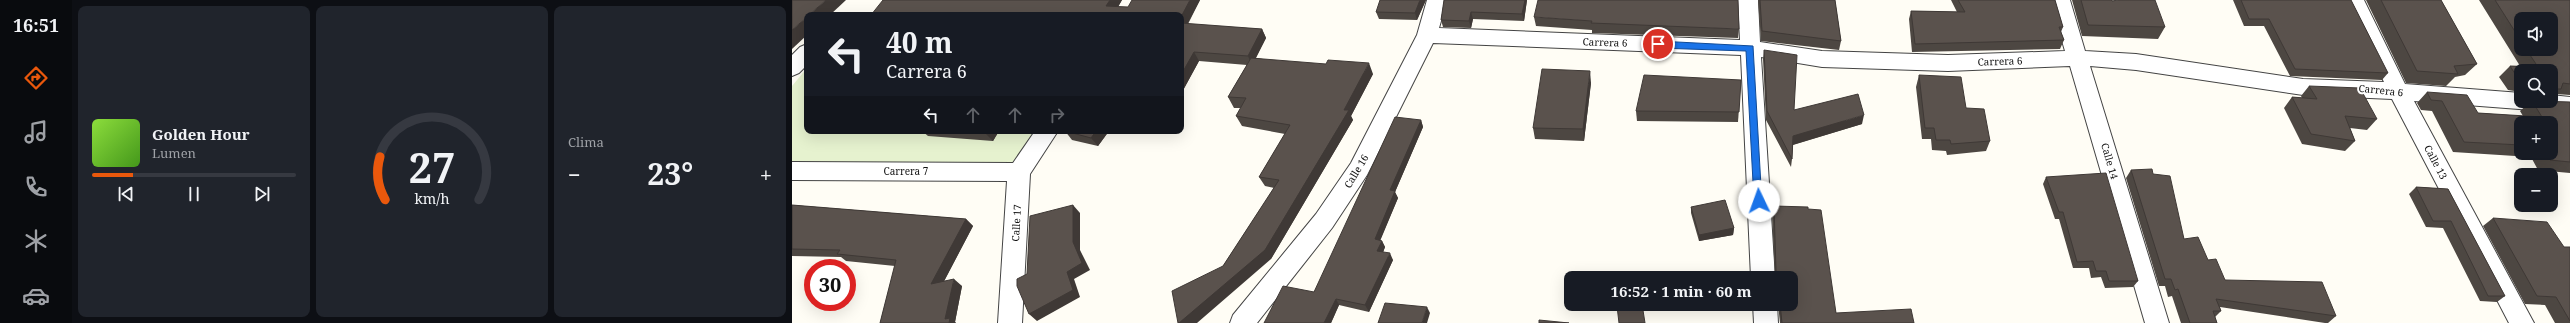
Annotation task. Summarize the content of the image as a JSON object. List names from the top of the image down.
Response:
{
  "streets": {
    "street": [
      "Carrera 6",
      "Calle 14",
      "Calle 13",
      "Carrera 7",
      "Calle 16",
      "Calle 17"
    ]
  },
  "crossings": [
    ["Carrera 6", "Calle 14"],
    ["Carrera 6", "Calle 13"],
    ["Carrera 6", "Calle 16"],
    ["Carrera 7", "Calle 17"]
  ],
  "page": {
    "tabs": "16:51",
    "tile": "Clima",
    "map_buttons": ["+", "−"],
    "turn": ["40 m", "Carrera 6"],
    "song": ["Golden Hour", "Lumen"],
    "heat": ["−", "23°", "+"],
    "limit": "30",
    "trip": "16:52 · 1 min · 60 m",
    "gauge": ["27", "km/h"]
  }
}
